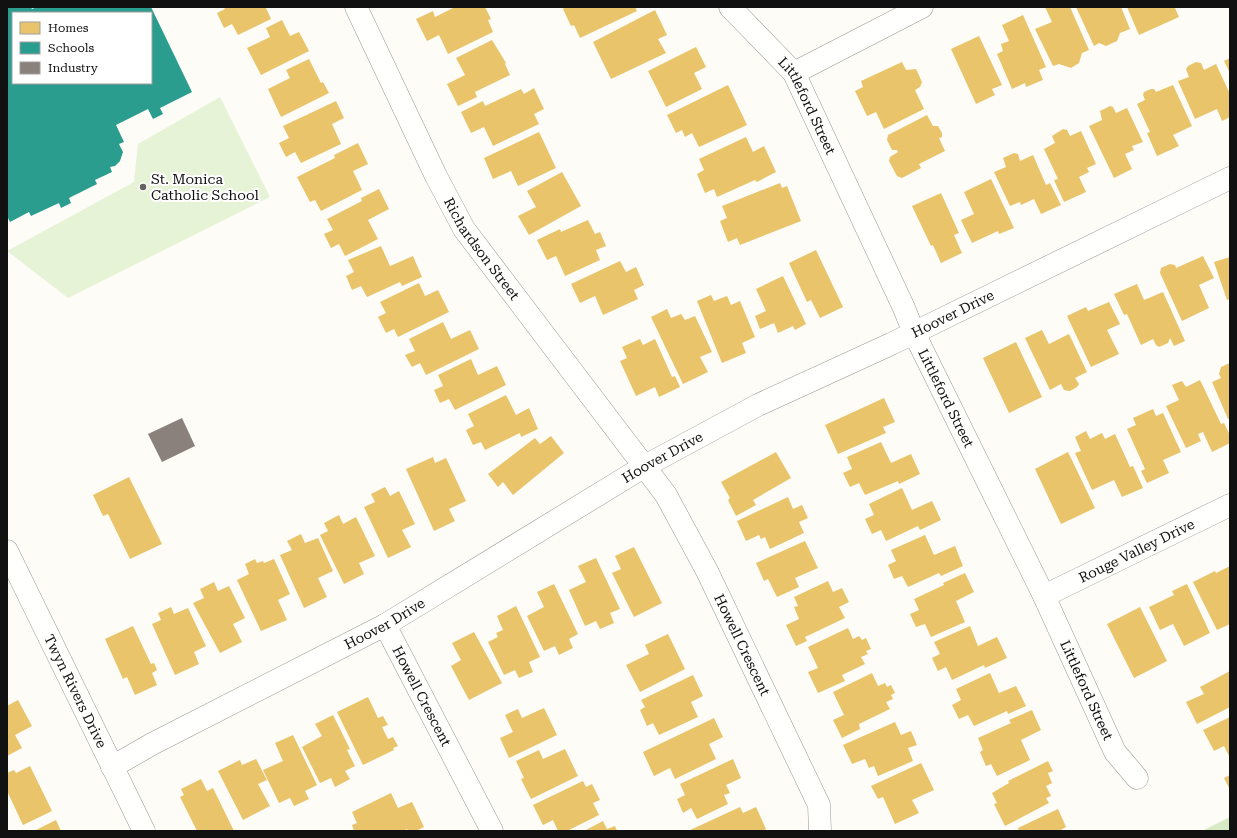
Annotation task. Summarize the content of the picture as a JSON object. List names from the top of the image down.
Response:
{
  "streets": {
    "street": [
      "Littleford Street",
      "Richardson Street",
      "Hoover Drive",
      "Rouge Valley Drive",
      "Howell Crescent",
      "Twyn Rivers Drive"
    ]
  },
  "crossings": [
    ["Littleford Street", "Hoover Drive"],
    ["Littleford Street", "Rouge Valley Drive"],
    ["Richardson Street", "Hoover Drive"],
    ["Richardson Street", "Howell Crescent"],
    ["Hoover Drive", "Howell Crescent"],
    ["Hoover Drive", "Twyn Rivers Drive"]
  ],
  "places": ["St. Monica Catholic School"],
  "legend": ["Homes", "Schools", "Industry"]
}
